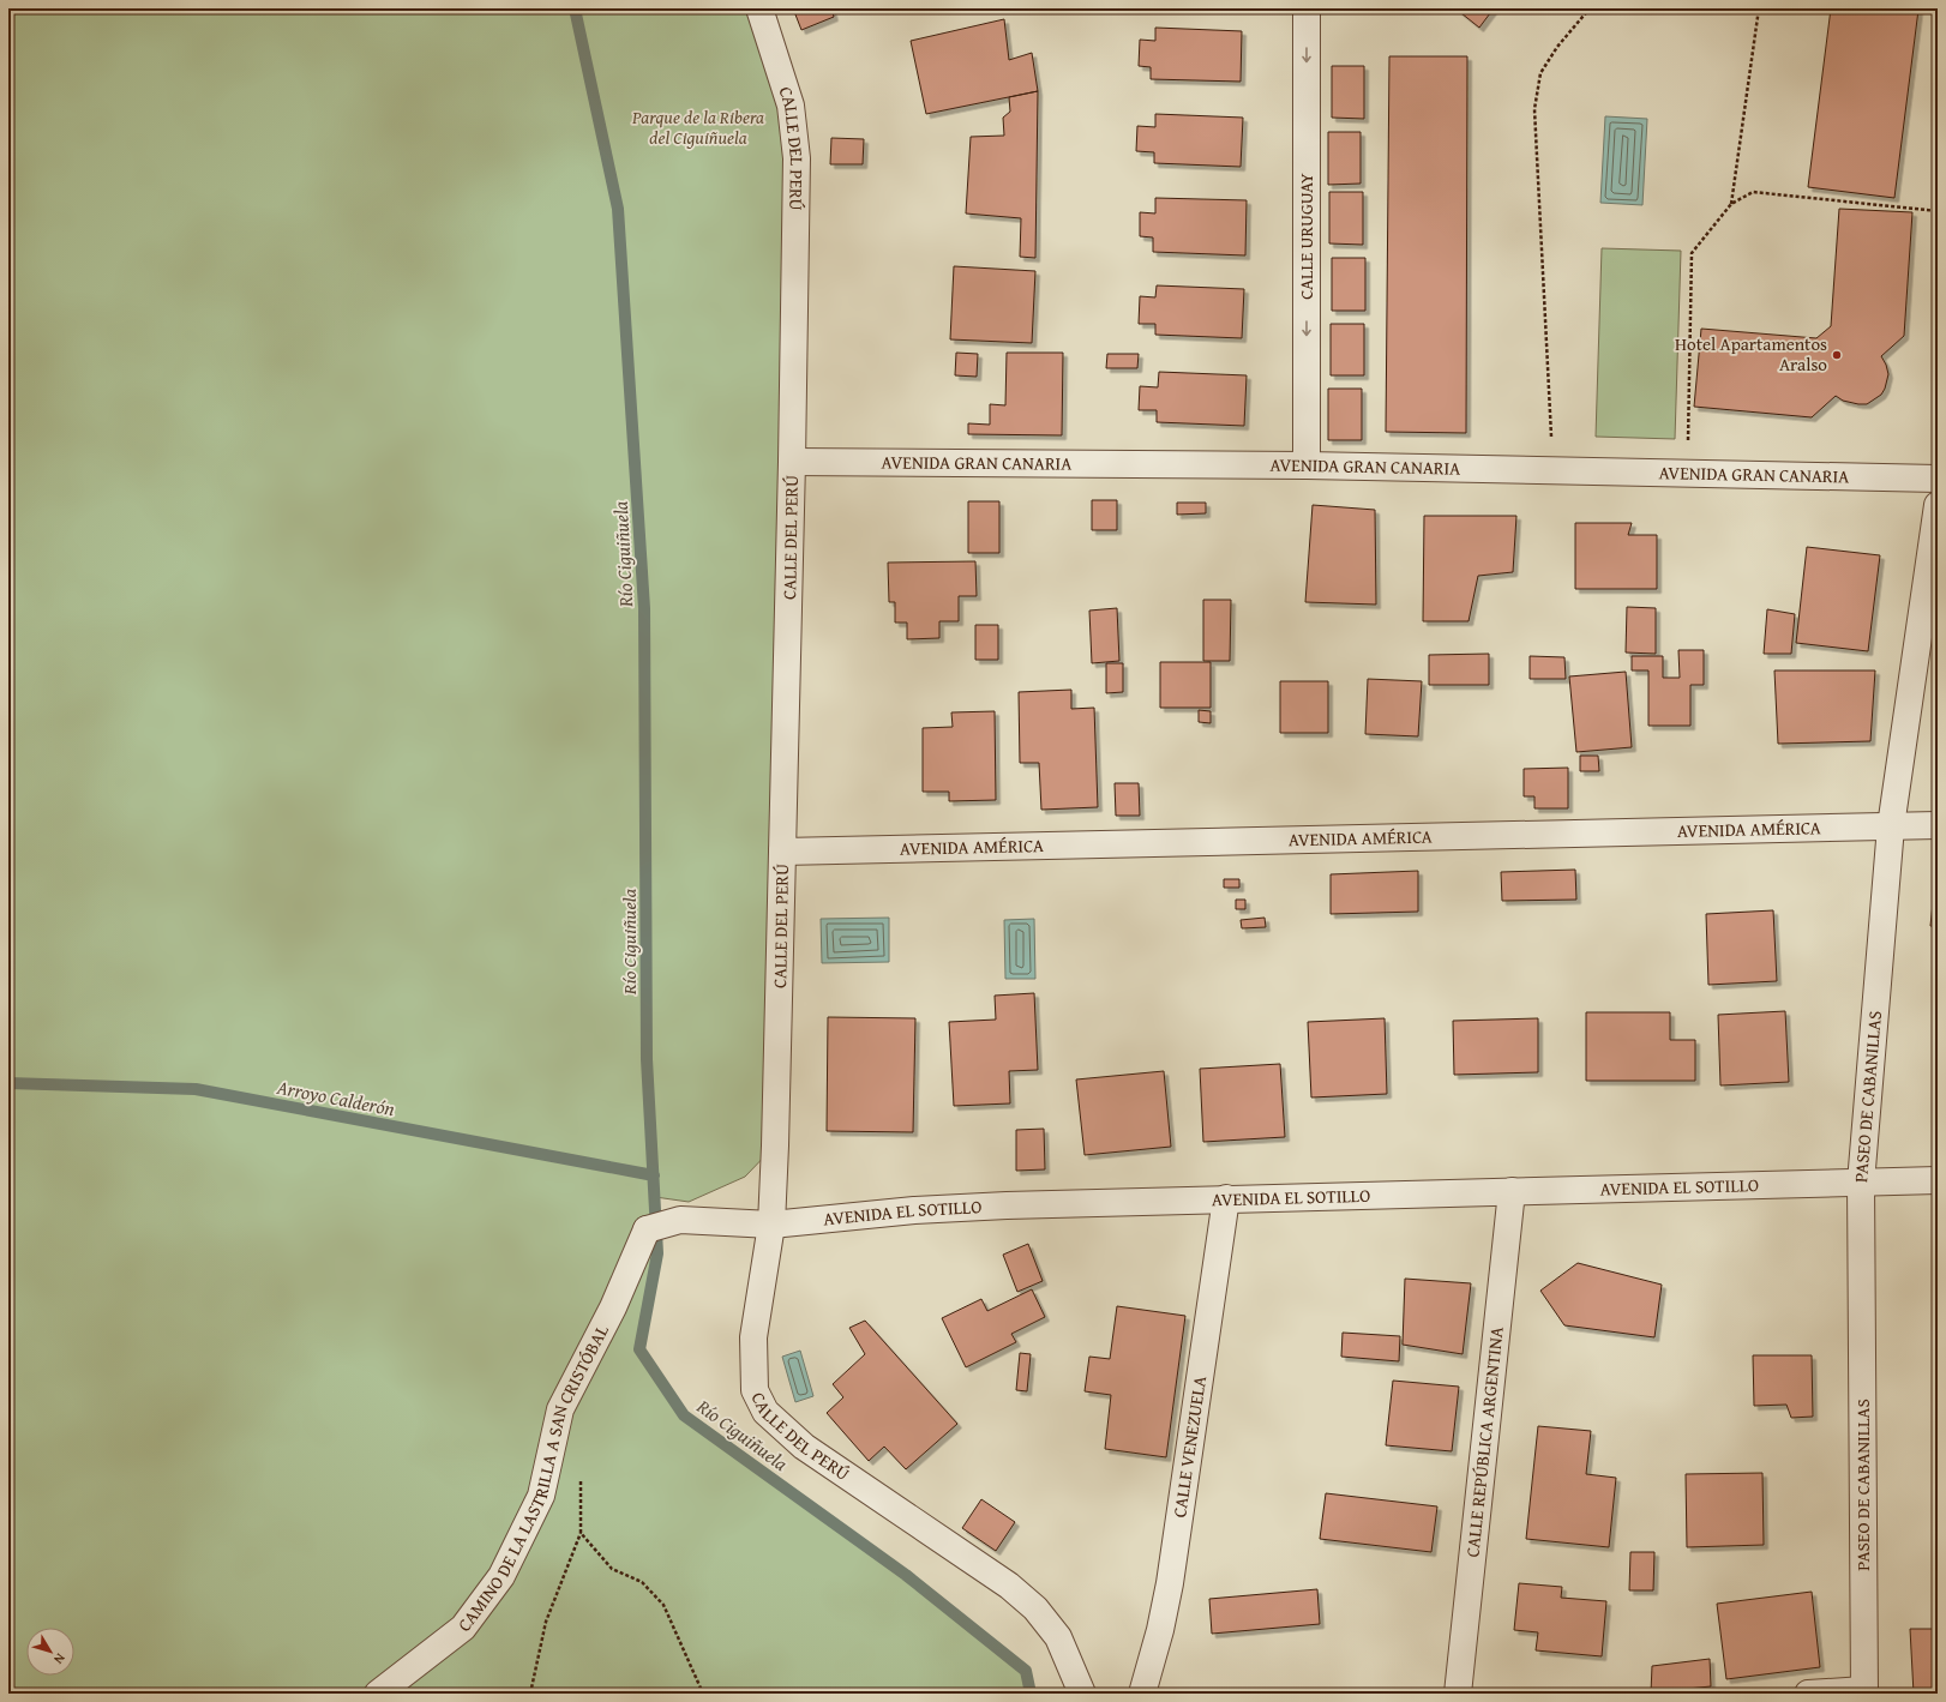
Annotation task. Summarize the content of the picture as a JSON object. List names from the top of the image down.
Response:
{
  "streets": {
    "street": [
      "CALLE DEL PERÚ",
      "CALLE URUGUAY",
      "AVENIDA GRAN CANARIA",
      "AVENIDA AMÉRICA",
      "PASEO DE CABANILLAS",
      "AVENIDA EL SOTILLO",
      "CALLE REPÚBLICA ARGENTINA",
      "CALLE VENEZUELA",
      "CAMINO DE LA LASTRILLA A SAN CRISTÓBAL"
    ]
  },
  "crossings": [
    ["CALLE DEL PERÚ", "AVENIDA GRAN CANARIA"],
    ["CALLE DEL PERÚ", "AVENIDA AMÉRICA"],
    ["CALLE DEL PERÚ", "AVENIDA EL SOTILLO"],
    ["CALLE URUGUAY", "AVENIDA GRAN CANARIA"],
    ["AVENIDA AMÉRICA", "PASEO DE CABANILLAS"],
    ["PASEO DE CABANILLAS", "AVENIDA EL SOTILLO"],
    ["AVENIDA EL SOTILLO", "CALLE REPÚBLICA ARGENTINA"],
    ["AVENIDA EL SOTILLO", "CALLE VENEZUELA"],
    ["AVENIDA EL SOTILLO", "CAMINO DE LA LASTRILLA A SAN CRISTÓBAL"]
  ],
  "one_way": ["CALLE URUGUAY"],
  "water": ["Río Ciguiñuela", "Arroyo Calderón"],
  "parks": ["Parque de la Ribera del Ciguiñuela"],
  "places": ["Hotel Apartamentos Aralso"],
  "north": "bottom right"
}
